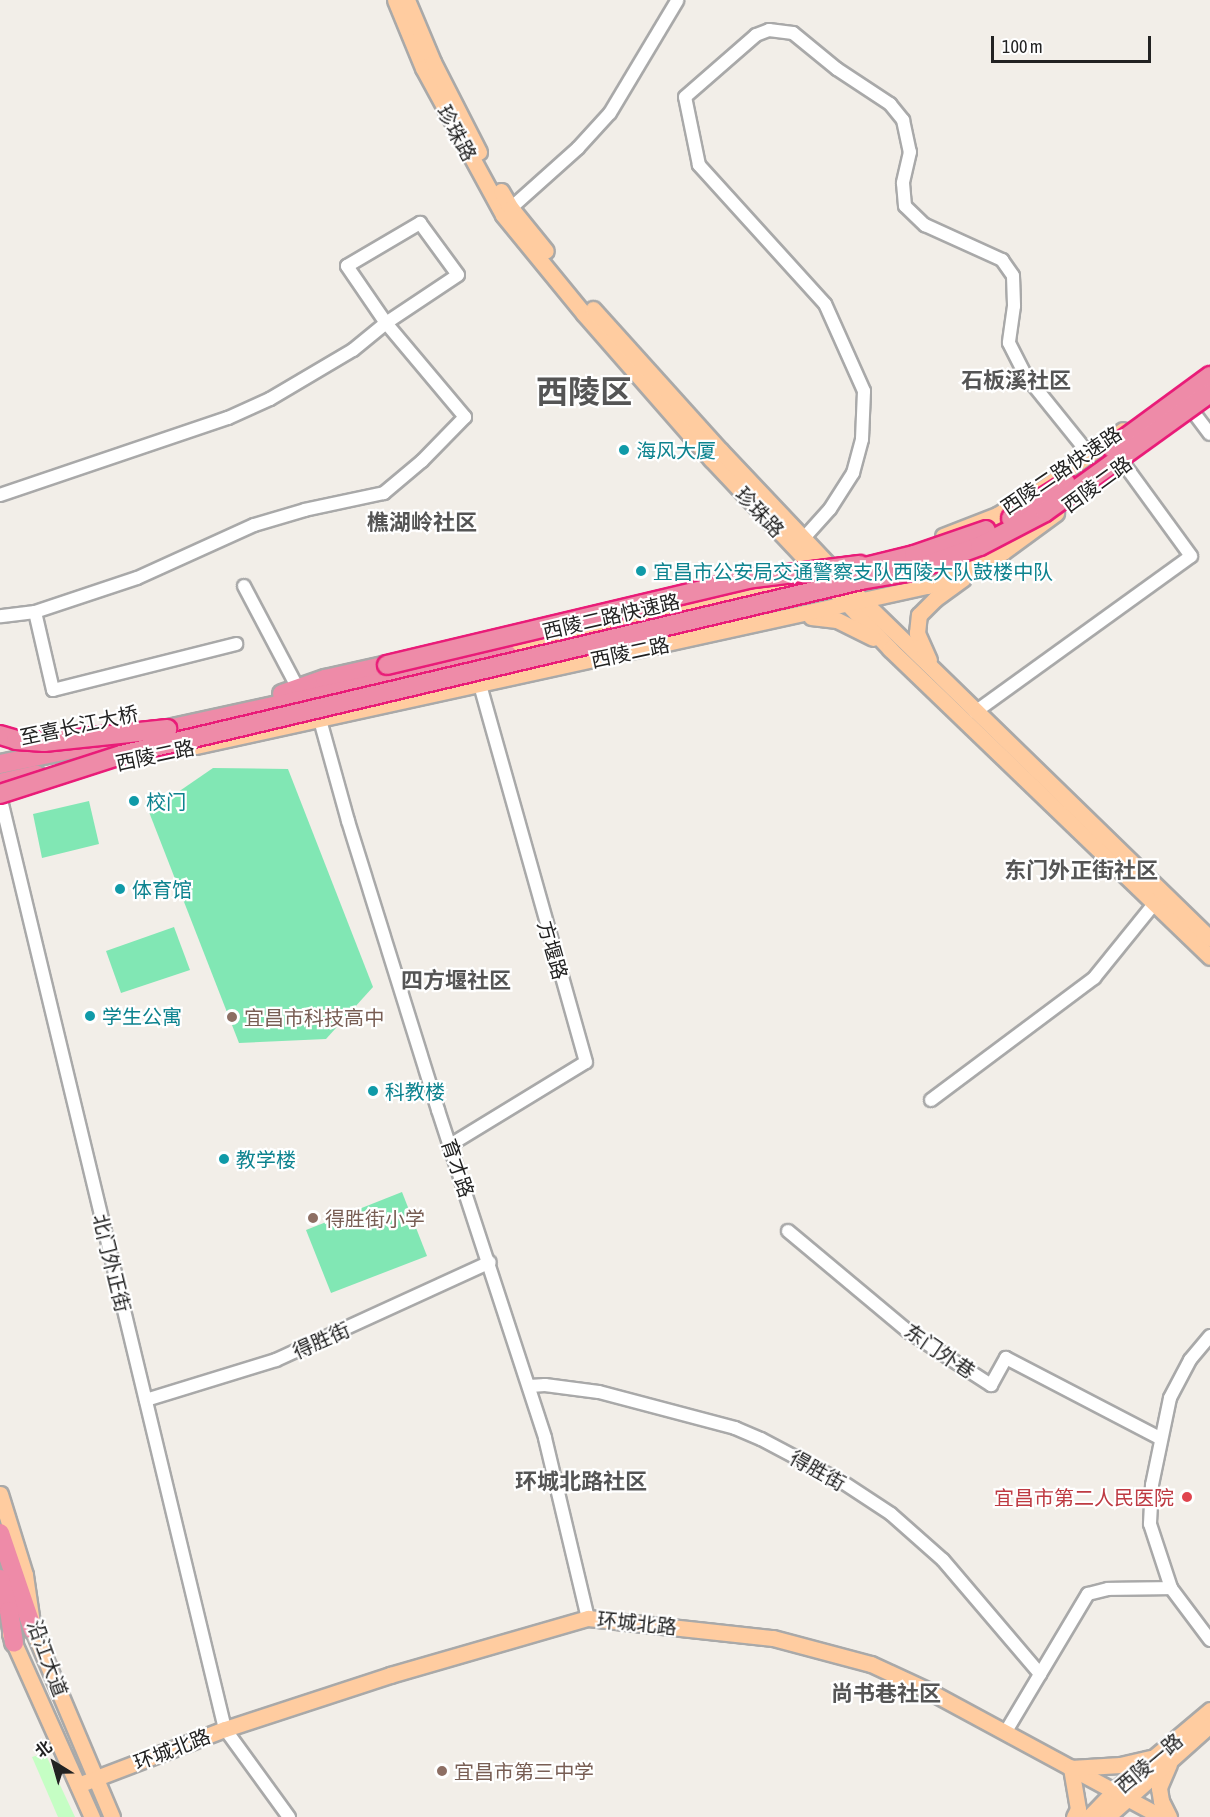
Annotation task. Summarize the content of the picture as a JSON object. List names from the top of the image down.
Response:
{
  "streets": {
    "highway": ["西陵二路快速路", "至喜长江大桥"],
    "main road": [
      "珍珠路",
      "西陵二路",
      "环城北路",
      "沿江大道",
      "西陵一路"
    ],
    "street": [
      "方堰路",
      "育才路",
      "北门外正街",
      "得胜街",
      "东门外巷"
    ]
  },
  "crossings": [
    ["珍珠路", "西陵二路"],
    ["西陵二路快速路", "至喜长江大桥"],
    ["西陵二路", "至喜长江大桥"],
    ["西陵二路", "方堰路"],
    ["西陵二路", "育才路"],
    ["方堰路", "育才路"],
    ["育才路", "得胜街"],
    ["育才路", "环城北路"],
    ["北门外正街", "得胜街"],
    ["北门外正街", "环城北路"],
    ["环城北路", "沿江大道"],
    ["环城北路", "西陵一路"]
  ],
  "districts": [
    "石板溪社区",
    "西陵区",
    "樵湖岭社区",
    "东门外正街社区",
    "四方堰社区",
    "环城北路社区",
    "尚书巷社区"
  ],
  "places": [
    "海风大厦",
    "宜昌市公安局交通警察支队西陵大队鼓楼中队",
    "校门",
    "体育馆",
    "学生公寓",
    "宜昌市科技高中",
    "科教楼",
    "教学楼",
    "得胜街小学",
    "宜昌市第二人民医院",
    "宜昌市第三中学"
  ],
  "scale_bar": "100 m",
  "north": "top left"
}
